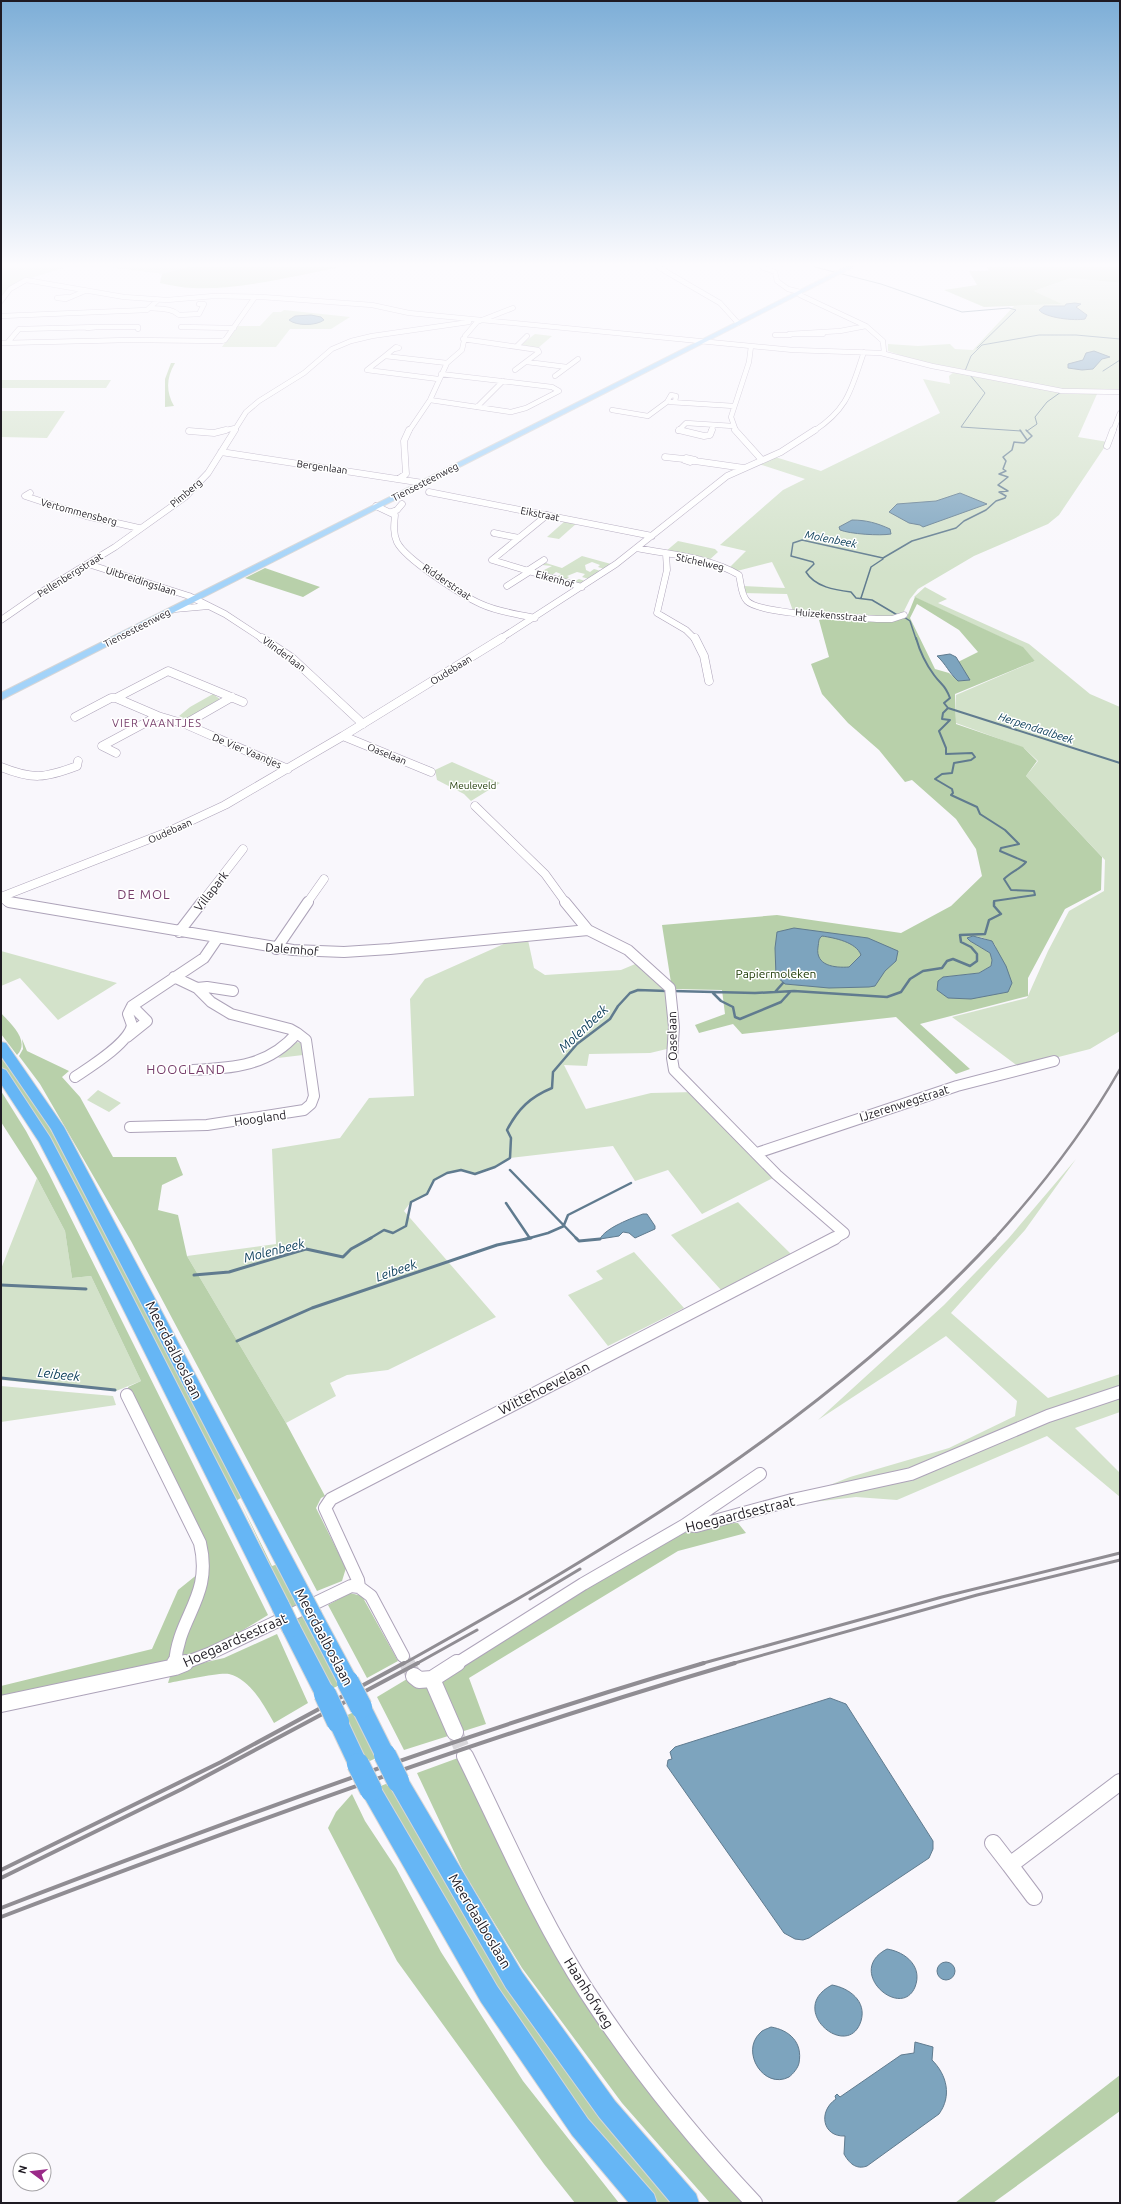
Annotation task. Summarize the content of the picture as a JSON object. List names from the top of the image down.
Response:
{
  "streets": {
    "highway": ["Meerdaalboslaan"],
    "main road": ["Tiensesteenweg"],
    "street": [
      "Bergenlaan",
      "Pimberg",
      "Vertommensberg",
      "Eikstraat",
      "Stichelweg",
      "Pellenbergstraat",
      "Eikenhof",
      "Uitbreidingslaan",
      "Ridderstraat",
      "Huizekensstraat",
      "Vlinderlaan",
      "Oudebaan",
      "De Vier Vaantjes",
      "Oaselaan",
      "Villapark",
      "Dalemhof",
      "IJzerenwegstraat",
      "Hoogland",
      "Wittehoevelaan",
      "Hoegaardsestraat",
      "Haanhofweg"
    ]
  },
  "crossings": [
    ["Bergenlaan", "Tiensesteenweg"],
    ["Bergenlaan", "Pimberg"],
    ["Tiensesteenweg", "Uitbreidingslaan"],
    ["Tiensesteenweg", "Vlinderlaan"],
    ["Pimberg", "Vertommensberg"],
    ["Pimberg", "Pellenbergstraat"],
    ["Vertommensberg", "Pellenbergstraat"],
    ["Eikstraat", "Eikenhof"],
    ["Eikstraat", "Oudebaan"],
    ["Stichelweg", "Huizekensstraat"],
    ["Pellenbergstraat", "Uitbreidingslaan"],
    ["Eikenhof", "Oudebaan"],
    ["Uitbreidingslaan", "Vlinderlaan"],
    ["Ridderstraat", "Oudebaan"],
    ["Vlinderlaan", "Oudebaan"],
    ["Oudebaan", "De Vier Vaantjes"],
    ["Oudebaan", "Oaselaan"],
    ["Oudebaan", "Dalemhof"],
    ["Oaselaan", "Dalemhof"],
    ["Oaselaan", "IJzerenwegstraat"],
    ["Oaselaan", "Wittehoevelaan"],
    ["Villapark", "Dalemhof"],
    ["Wittehoevelaan", "Hoegaardsestraat"]
  ],
  "districts": ["VIER VAANTJES", "DE MOL", "HOOGLAND"],
  "water": ["Molenbeek", "Herpendaalbeek", "Leibeek"],
  "parks": ["Meuleveld", "Papiermoleken"],
  "north": "left"
}
